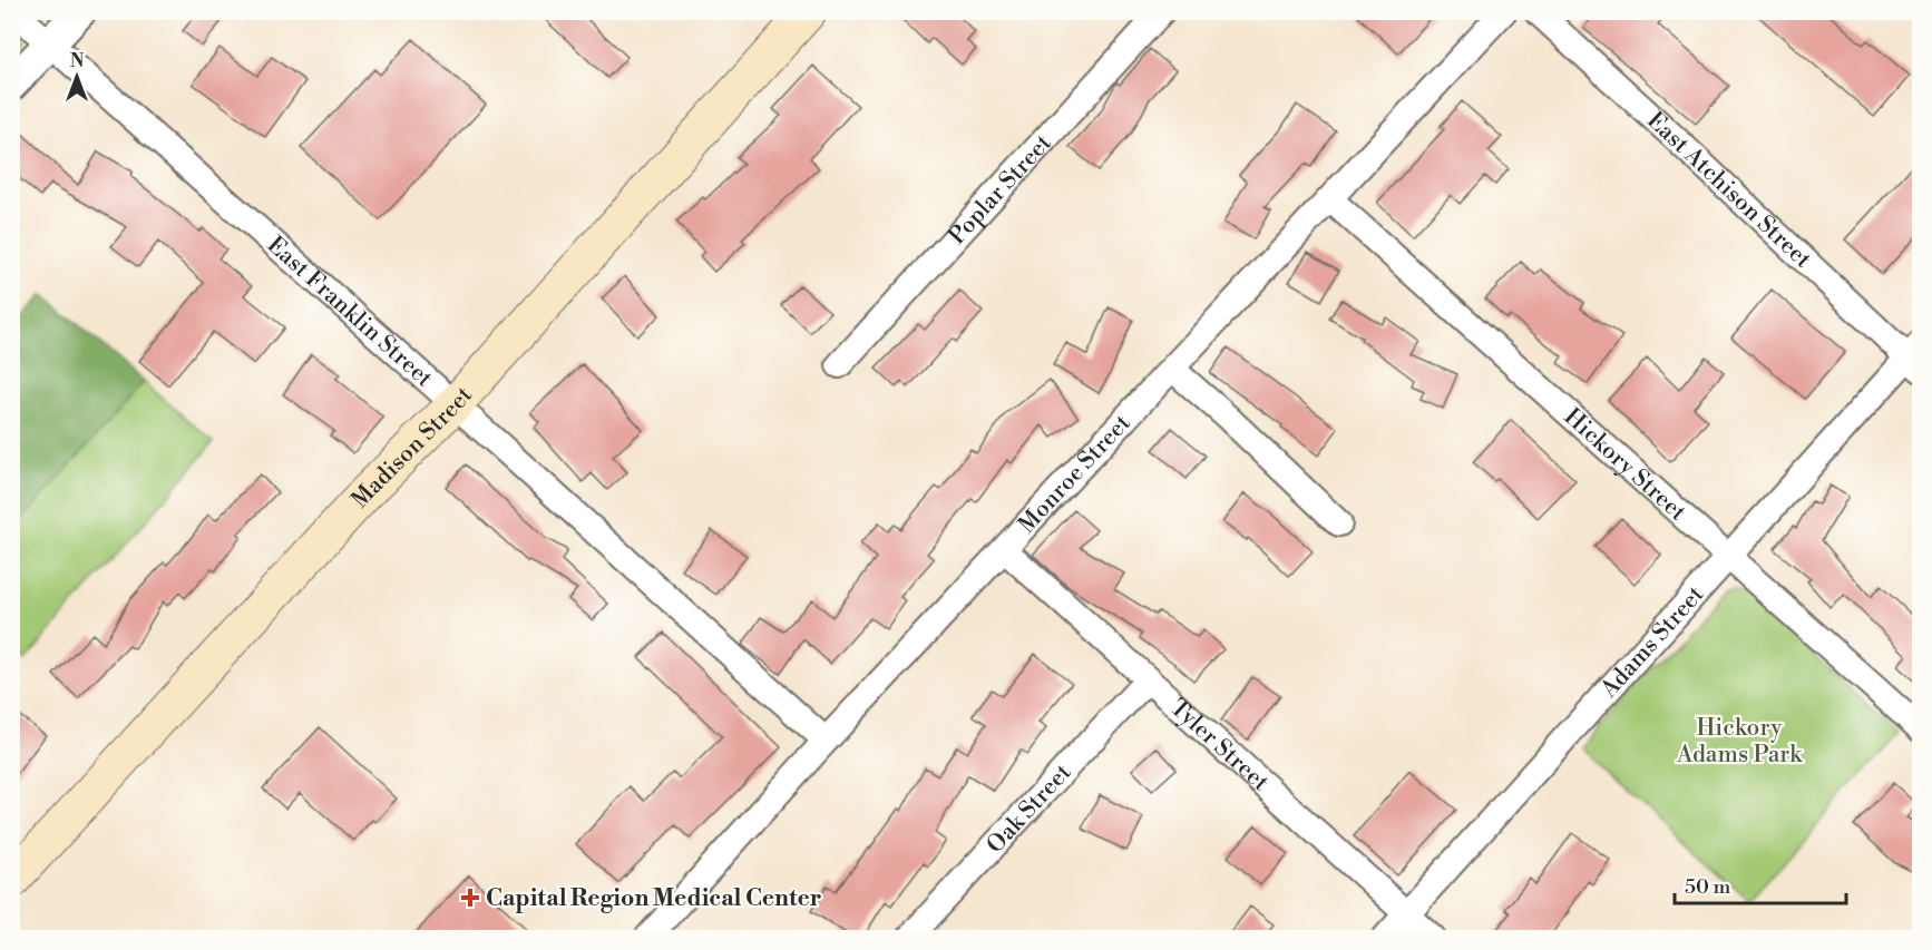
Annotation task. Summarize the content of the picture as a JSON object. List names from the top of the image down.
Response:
{
  "streets": {
    "main road": ["Madison Street"],
    "street": [
      "Poplar Street",
      "East Atchison Street",
      "East Franklin Street",
      "Hickory Street",
      "Monroe Street",
      "Adams Street",
      "Tyler Street",
      "Oak Street"
    ]
  },
  "crossings": [
    ["East Atchison Street", "Adams Street"],
    ["East Franklin Street", "Madison Street"],
    ["East Franklin Street", "Monroe Street"],
    ["Hickory Street", "Monroe Street"],
    ["Hickory Street", "Adams Street"],
    ["Monroe Street", "Tyler Street"],
    ["Adams Street", "Tyler Street"],
    ["Tyler Street", "Oak Street"]
  ],
  "parks": ["Hickory Adams Park"],
  "places": {
    "health": ["Capital Region Medical Center"]
  },
  "scale_bar": "50 m",
  "north": "top"
}
